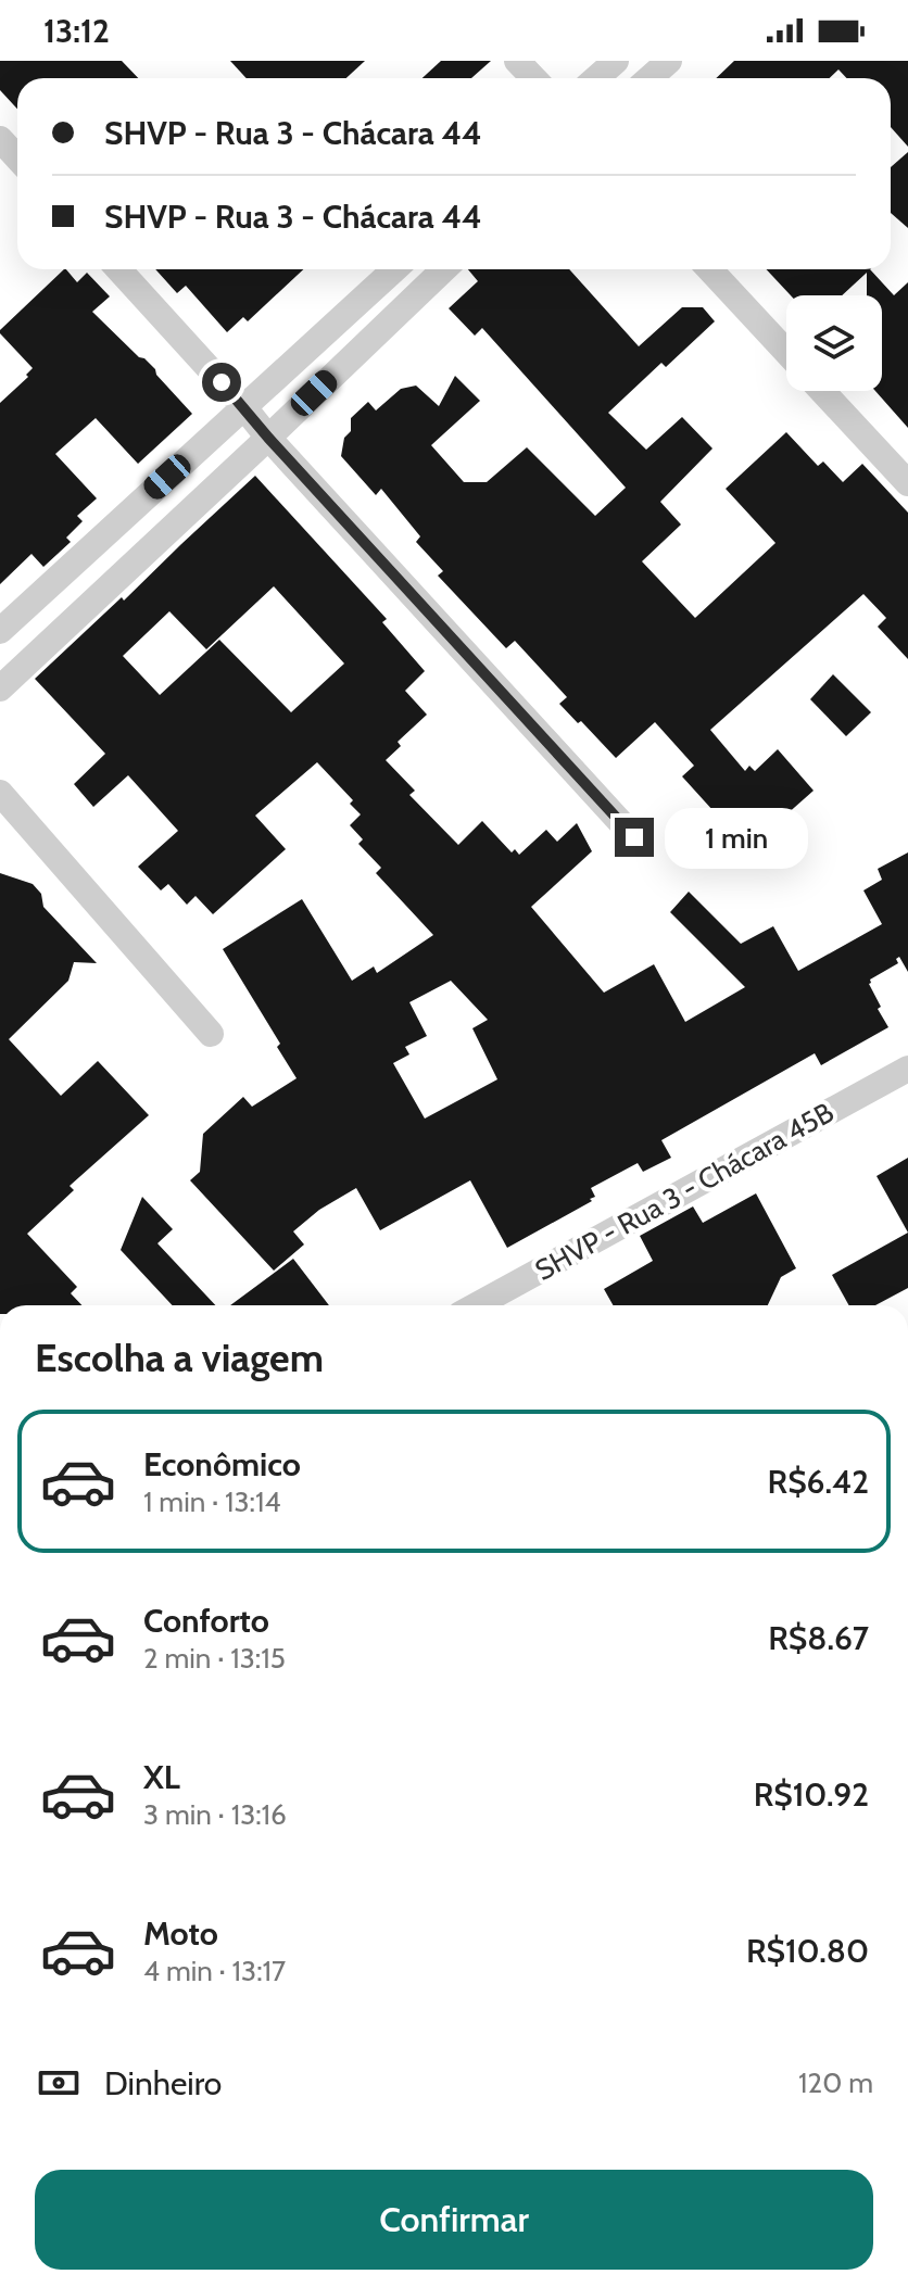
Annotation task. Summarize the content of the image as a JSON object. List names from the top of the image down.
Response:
{
  "streets": {
    "street": ["SHVP - Rua 3 - Chácara 45B"]
  },
  "page": {
    "status": "13:12",
    "banner": ["SHVP - Rua 3 - Chácara 44", "SHVP - Rua 3 - Chácara 44"],
    "bubble": "1 min",
    "heading": "Escolha a viagem",
    "list": [
      {
        "name": "Econômico",
        "note": "1 min · 13:14",
        "value": "R$6.42"
      },
      {
        "name": "Conforto",
        "note": "2 min · 13:15",
        "value": "R$8.67"
      },
      {
        "name": "XL",
        "note": "3 min · 13:16",
        "value": "R$10.92"
      },
      {
        "name": "Moto",
        "note": "4 min · 13:17",
        "value": "R$10.80"
      }
    ],
    "pay": ["Dinheiro", "120 m"],
    "buttons": "Confirmar"
  }
}
